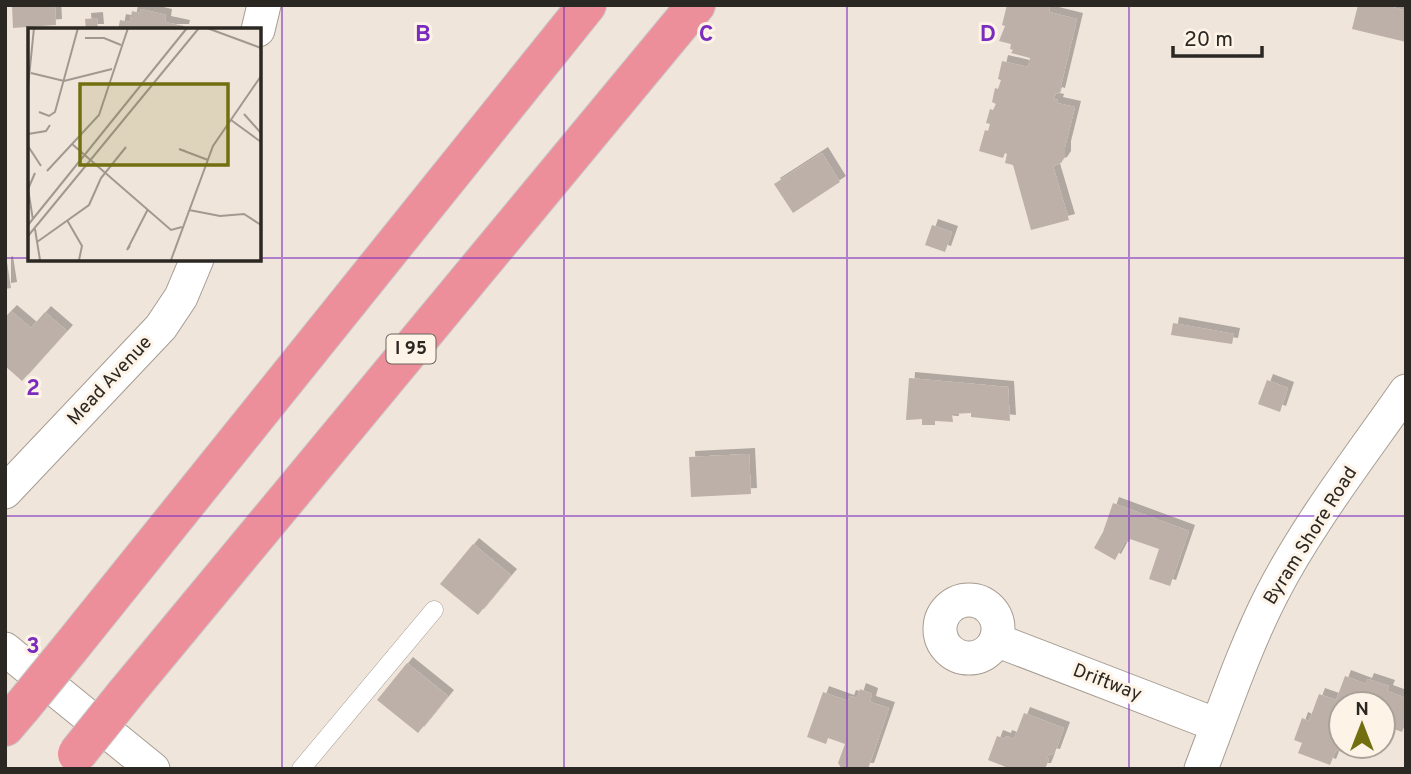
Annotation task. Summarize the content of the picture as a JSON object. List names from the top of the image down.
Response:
{
  "streets": {
    "highway": ["I 95"],
    "street": ["Mead Avenue", "Byram Shore Road", "Driftway"]
  },
  "crossings": [
    ["Byram Shore Road", "Driftway"]
  ],
  "scale_bar": "20 m",
  "north": "top",
  "grid": {
    "columns": ["B", "C", "D"],
    "rows": ["2", "3"]
  }
}
